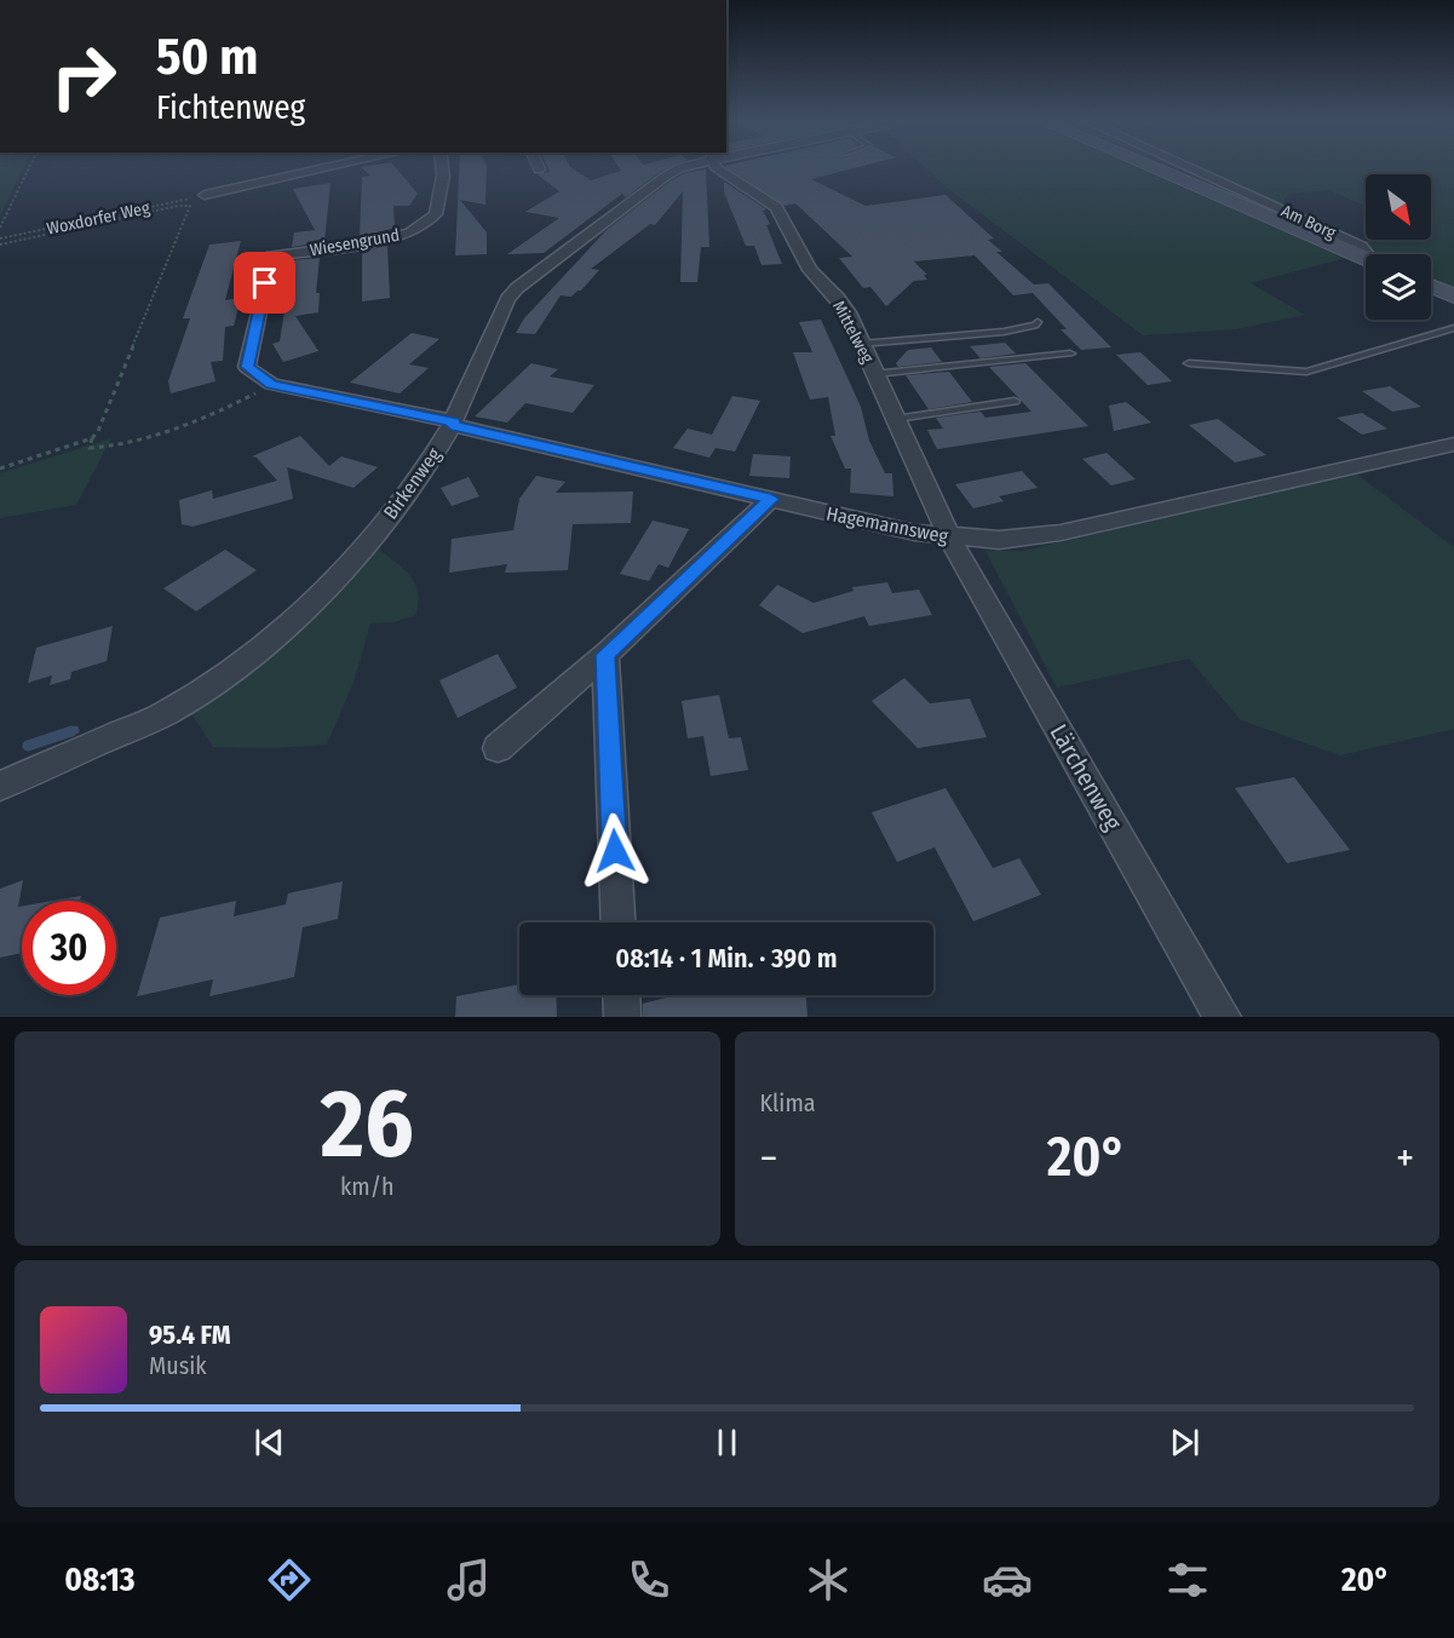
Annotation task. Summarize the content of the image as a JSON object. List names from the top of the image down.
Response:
{
  "streets": {
    "street": [
      "Am Borg",
      "Wiesengrund",
      "Mittelweg",
      "Birkenweg",
      "Hagemannsweg",
      "Lärchenweg"
    ],
    "path": ["Woxdorfer Weg"]
  },
  "crossings": [
    ["Mittelweg", "Hagemannsweg"],
    ["Mittelweg", "Lärchenweg"],
    ["Birkenweg", "Hagemannsweg"],
    ["Hagemannsweg", "Lärchenweg"]
  ],
  "north": "bottom right",
  "page": {
    "turn": ["50 m", "Fichtenweg"],
    "limit": "30",
    "trip": "08:14 · 1 Min. · 390 m",
    "tile": [
      ["26", "km/h"],
      "Klima"
    ],
    "heat": ["−", "20°", "+"],
    "song": ["95.4 FM", "Musik"],
    "tabs": ["08:13", "20°"]
  }
}
